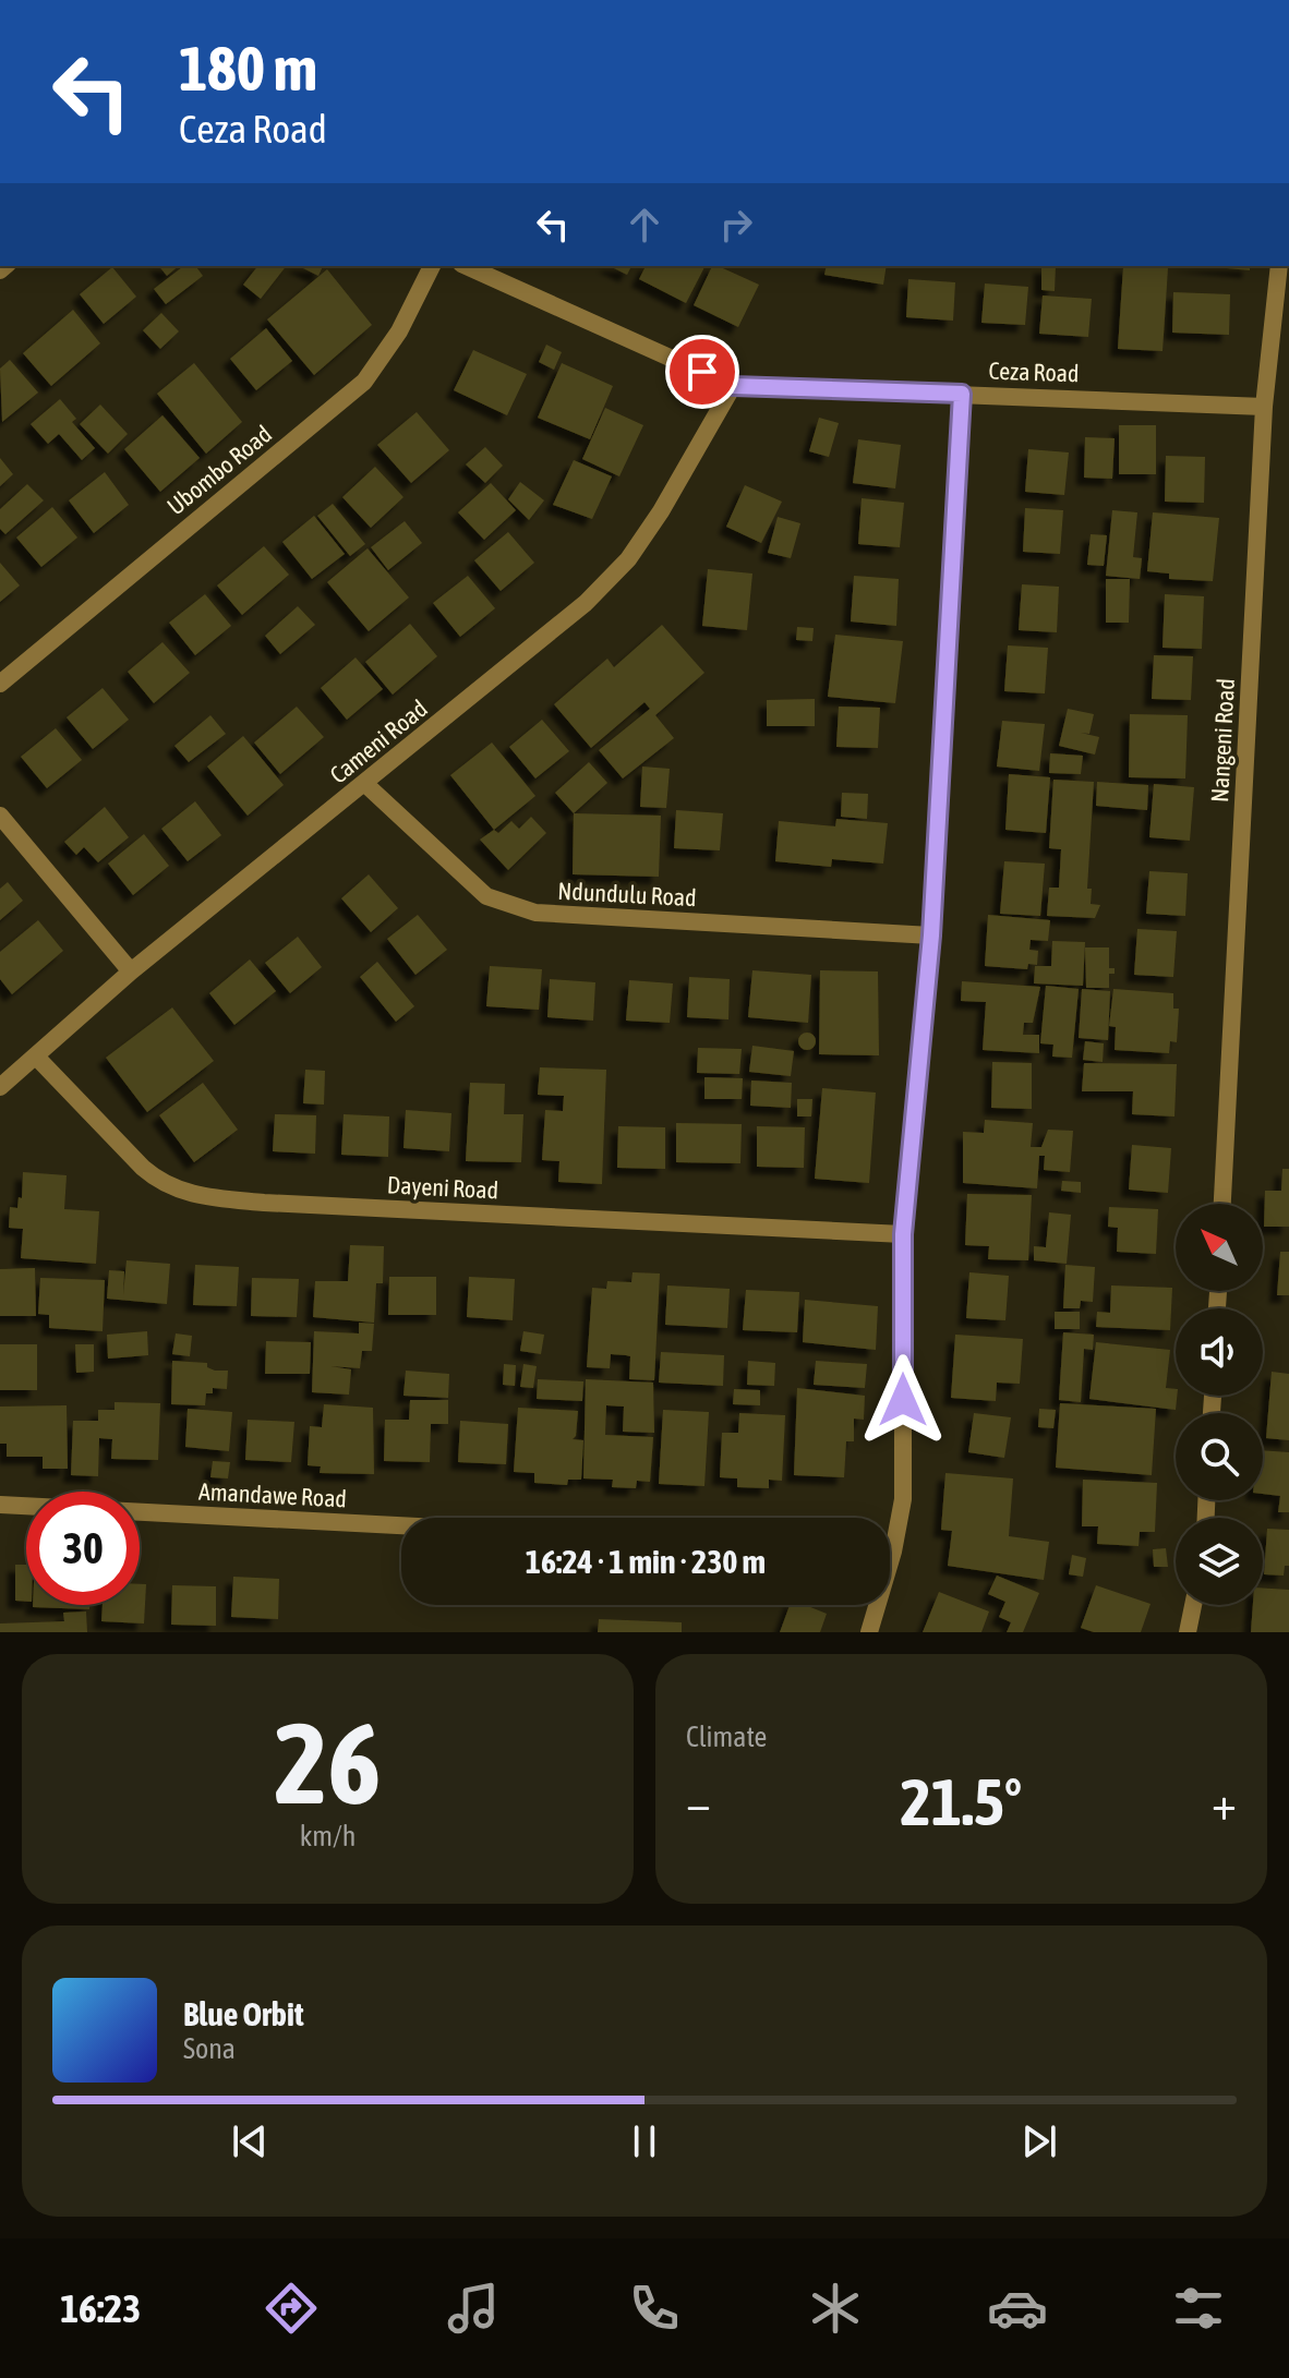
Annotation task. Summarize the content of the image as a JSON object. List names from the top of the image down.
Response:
{
  "streets": {
    "street": [
      "Ceza Road",
      "Ubombo Road",
      "Nangeni Road",
      "Cameni Road",
      "Ndundulu Road",
      "Dayeni Road",
      "Amandawe Road"
    ]
  },
  "crossings": [
    ["Ceza Road", "Nangeni Road"],
    ["Ceza Road", "Cameni Road"],
    ["Cameni Road", "Ndundulu Road"],
    ["Cameni Road", "Dayeni Road"]
  ],
  "north": "top left",
  "page": {
    "turn": ["180 m", "Ceza Road"],
    "limit": "30",
    "trip": "16:24 · 1 min · 230 m",
    "tile": [
      ["26", "km/h"],
      "Climate"
    ],
    "heat": ["−", "21.5°", "+"],
    "song": ["Blue Orbit", "Sona"],
    "tabs": "16:23"
  }
}
